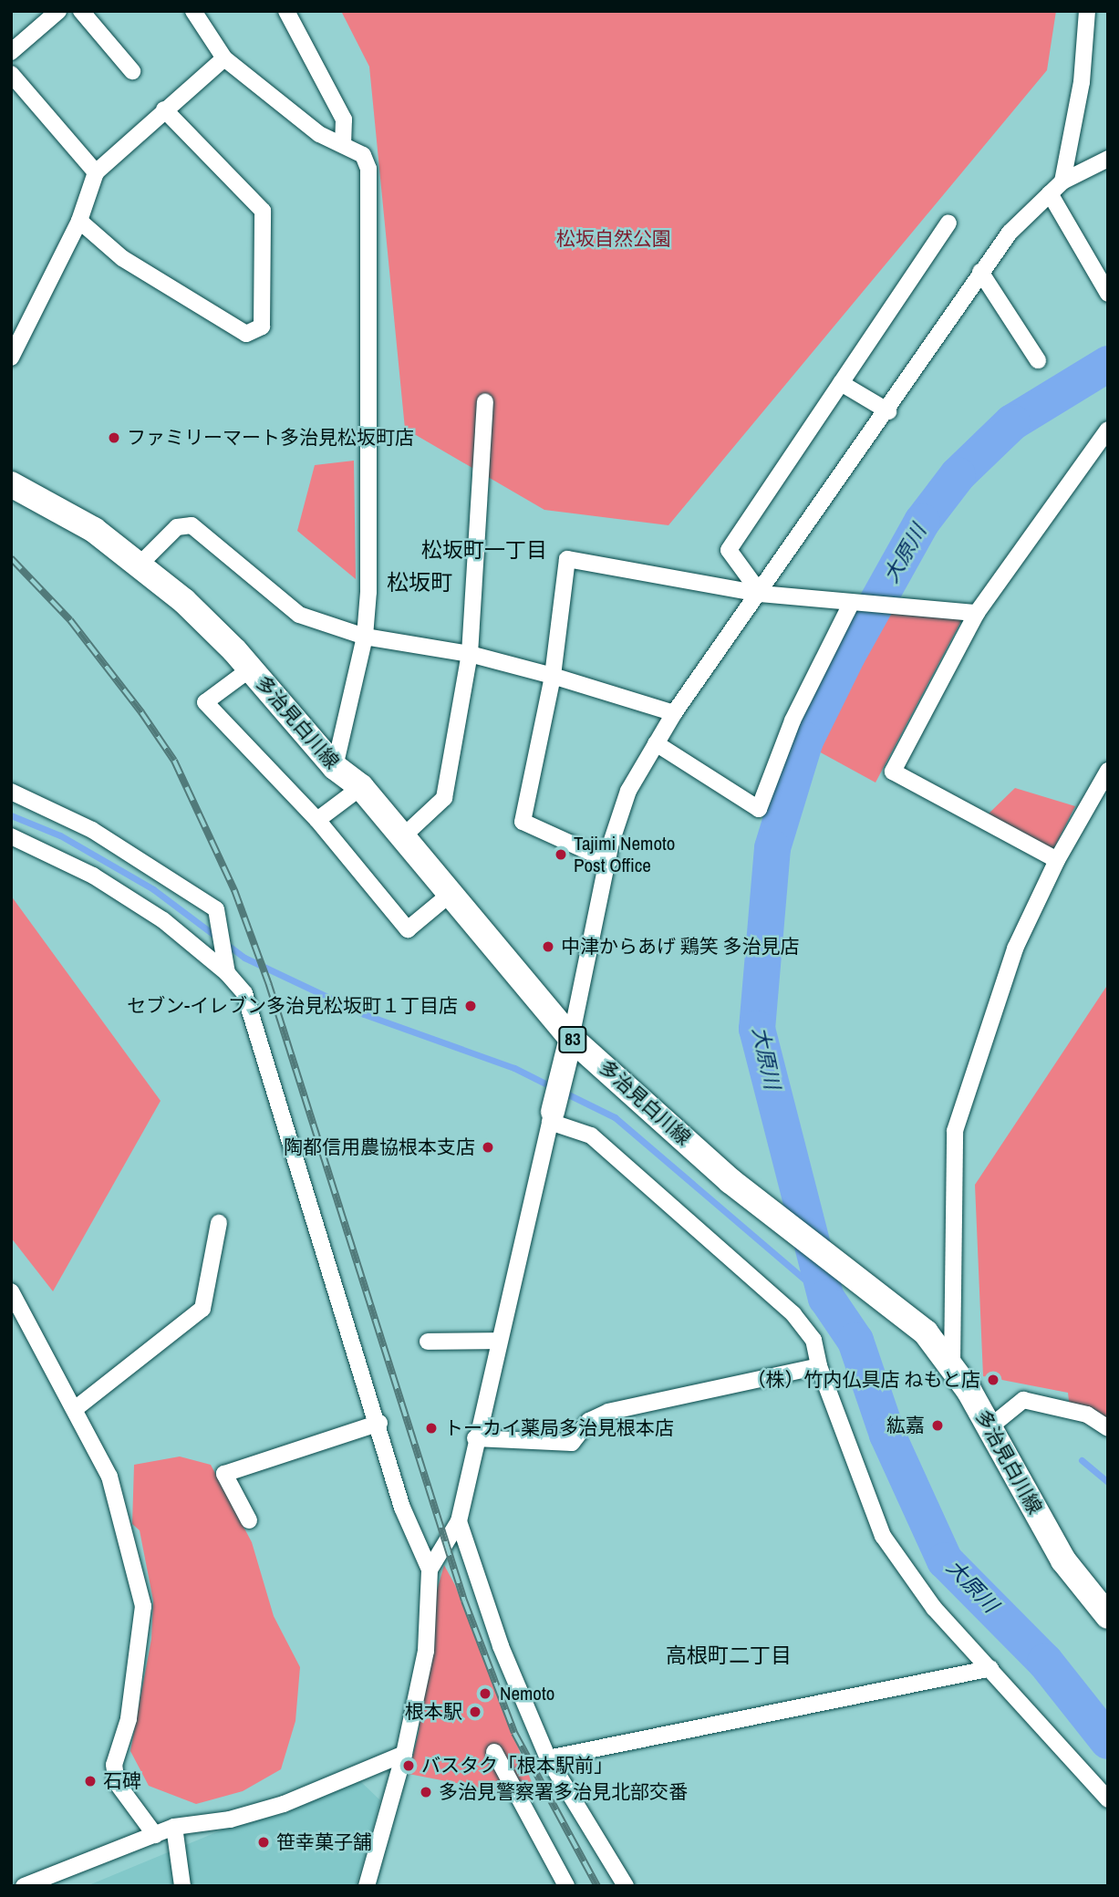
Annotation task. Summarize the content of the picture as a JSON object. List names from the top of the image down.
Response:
{
  "streets": {
    "main road": ["多治見白川線", "83"]
  },
  "districts": ["松坂町一丁目", "松坂町", "高根町二丁目"],
  "water": ["大原川"],
  "parks": ["松坂自然公園"],
  "places": [
    "ファミリーマート多治見松坂町店",
    "Tajimi Nemoto Post Office",
    "中津からあげ 鶏笑 多治見店",
    "セブン-イレブン多治見松坂町１丁目店",
    "陶都信用農協根本支店",
    "（株）竹内仏具店 ねもと店",
    "紘嘉",
    "トーカイ薬局多治見根本店",
    "Nemoto",
    "根本駅",
    "バスタク「根本駅前」",
    "石碑",
    "多治見警察署多治見北部交番",
    "笹幸菓子舗"
  ]
}
